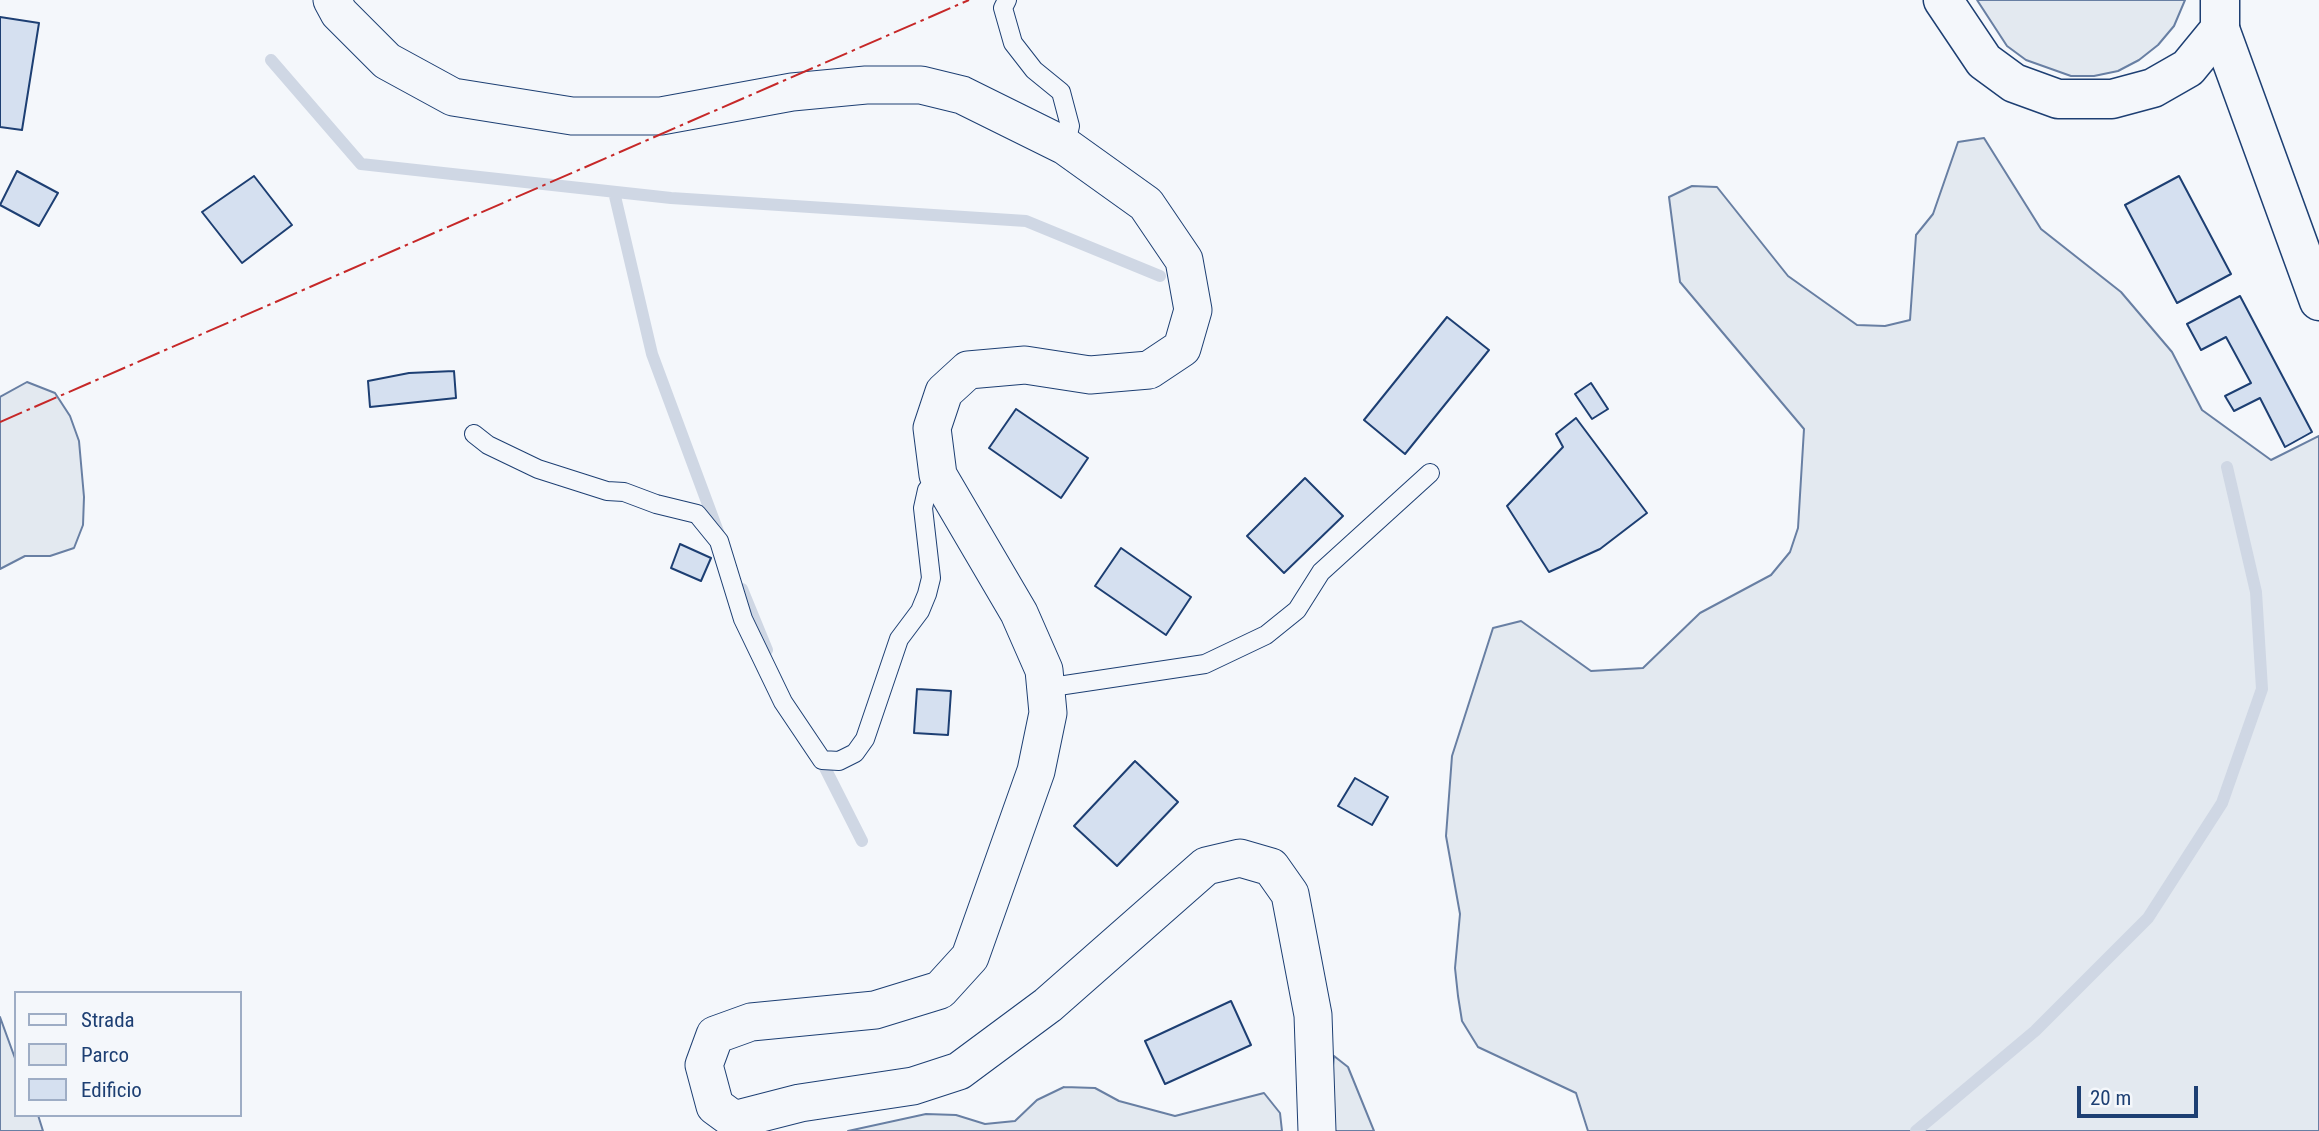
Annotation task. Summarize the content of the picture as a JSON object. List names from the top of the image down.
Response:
{
  "legend": ["Strada", "Parco", "Edificio"],
  "scale_bar": "20 m"
}
